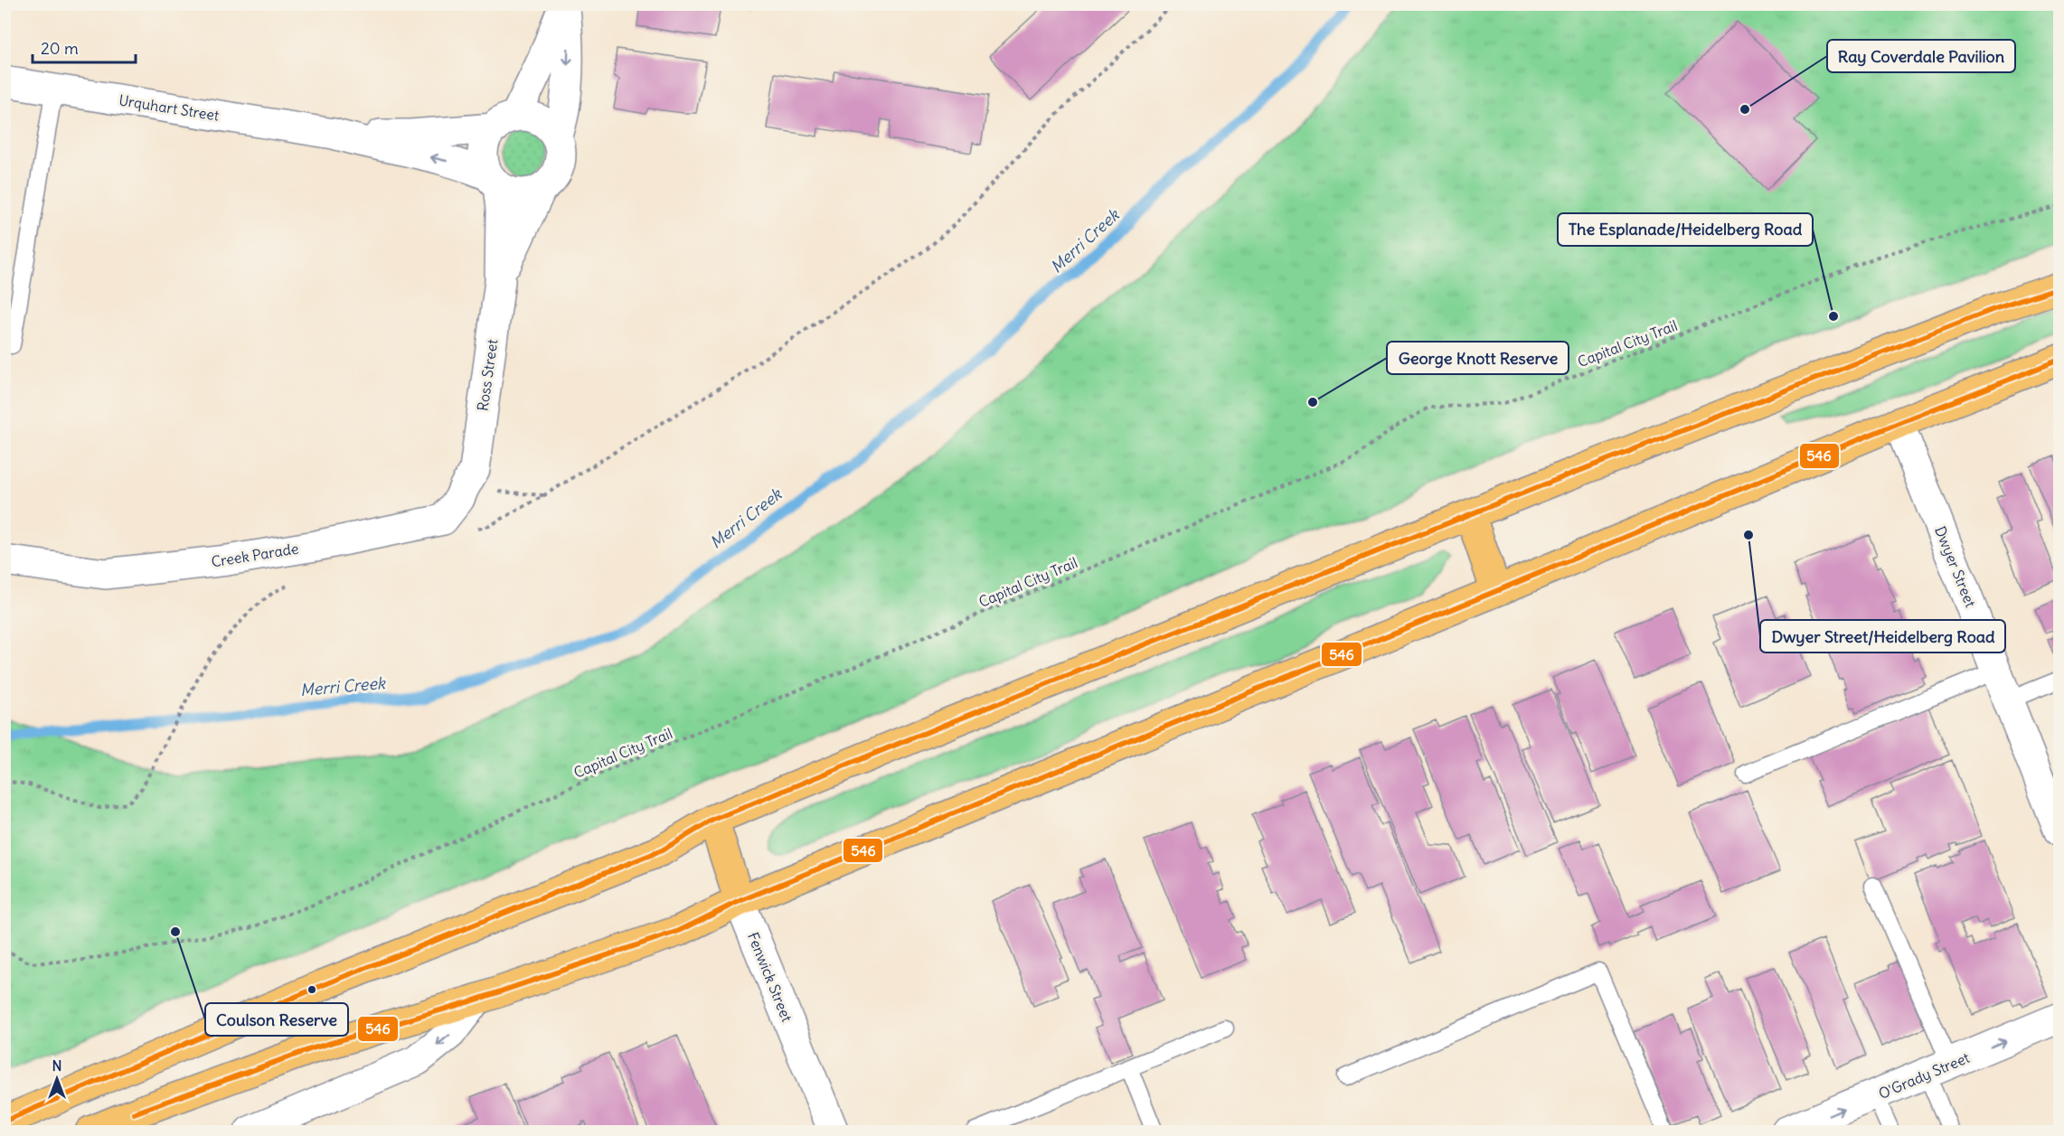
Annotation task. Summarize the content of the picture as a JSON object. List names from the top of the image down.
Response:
{
  "streets": {
    "main road": ["Fenwick Street"],
    "street": [
      "Urquhart Street",
      "Ross Street",
      "Creek Parade",
      "Dwyer Street",
      "O'Grady Street"
    ],
    "path": ["Capital City Trail"]
  },
  "crossings": [
    ["Urquhart Street", "Ross Street"],
    ["Ross Street", "Creek Parade"]
  ],
  "one_way": ["O'Grady Street"],
  "water": ["Merri Creek"],
  "places": [
    "Ray Coverdale Pavilion",
    "The Esplanade/Heidelberg Road",
    "George Knott Reserve",
    "Dwyer Street/Heidelberg Road",
    "Coulson Reserve"
  ],
  "lines": ["transit line 546"],
  "scale_bar": "20 m",
  "north": "top"
}
